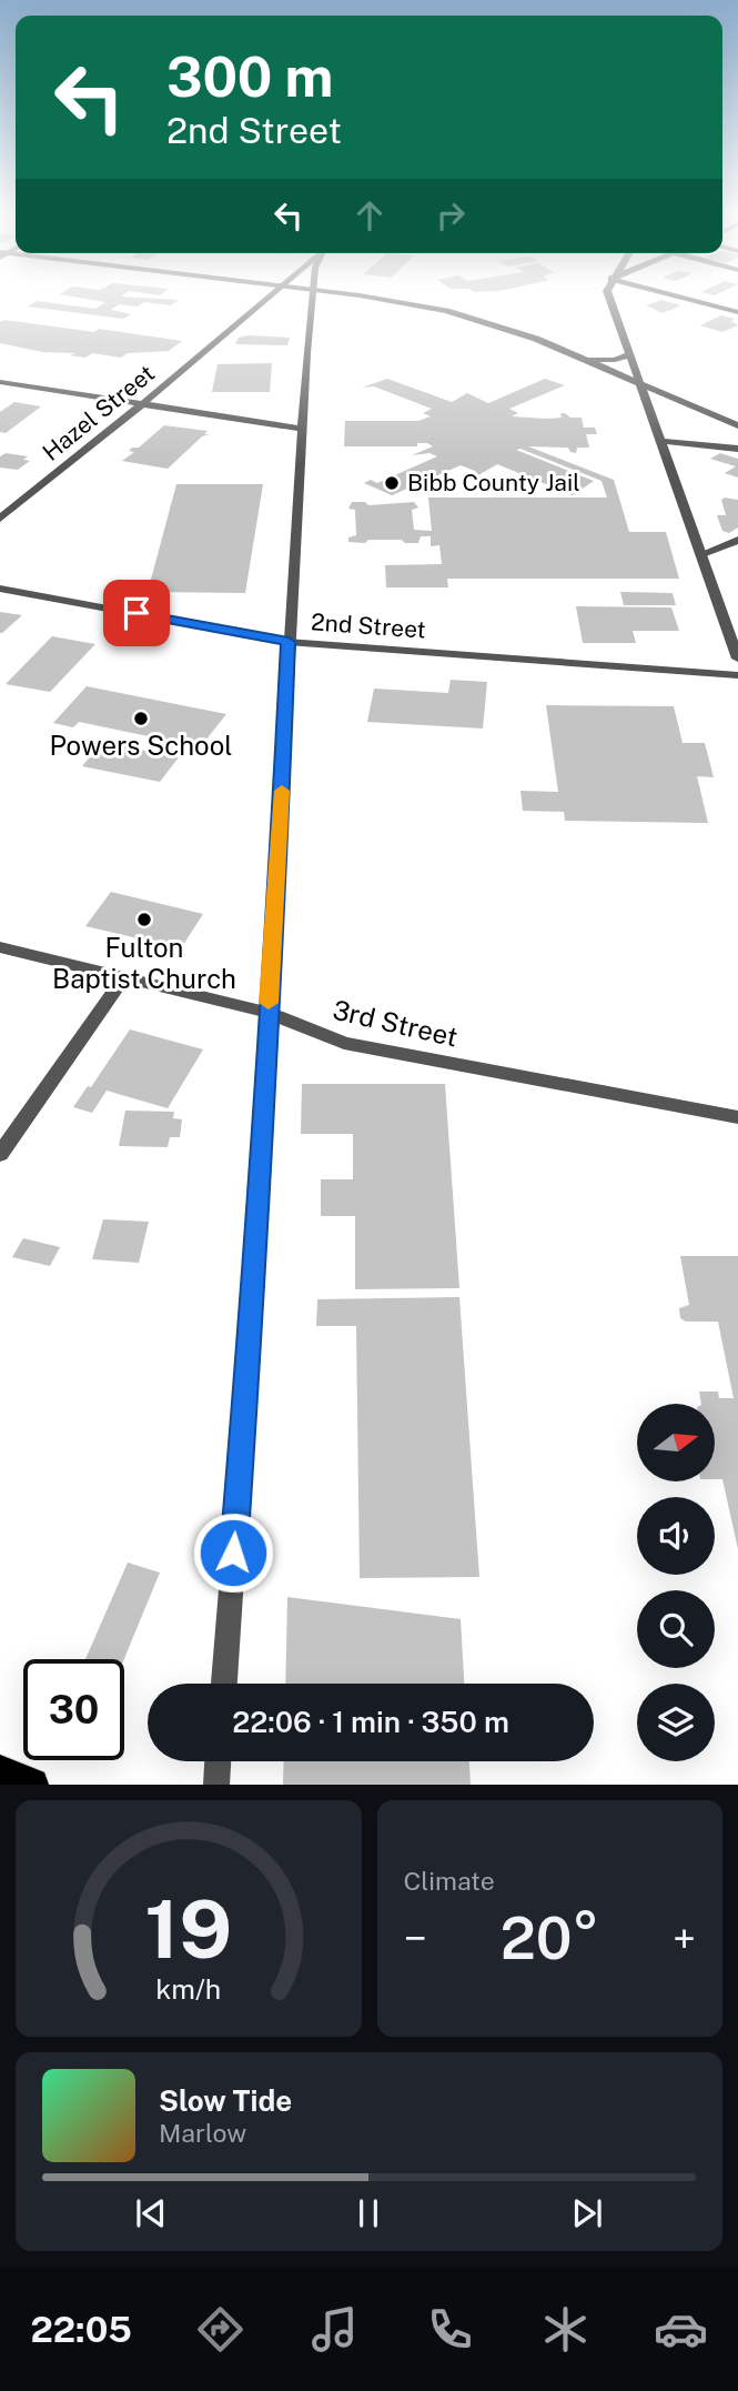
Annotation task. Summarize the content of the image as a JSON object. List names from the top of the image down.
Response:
{
  "streets": {
    "street": ["Hazel Street", "2nd Street", "3rd Street"]
  },
  "places": ["Bibb County Jail", "Powers School", "Fulton Baptist Church"],
  "north": "right",
  "page": {
    "turn": ["300 m", "2nd Street"],
    "limit": "30",
    "trip": "22:06 · 1 min · 350 m",
    "tile": "Climate",
    "heat": ["−", "20°", "+"],
    "song": ["Slow Tide", "Marlow"],
    "tabs": "22:05",
    "gauge": ["19", "km/h"]
  }
}
